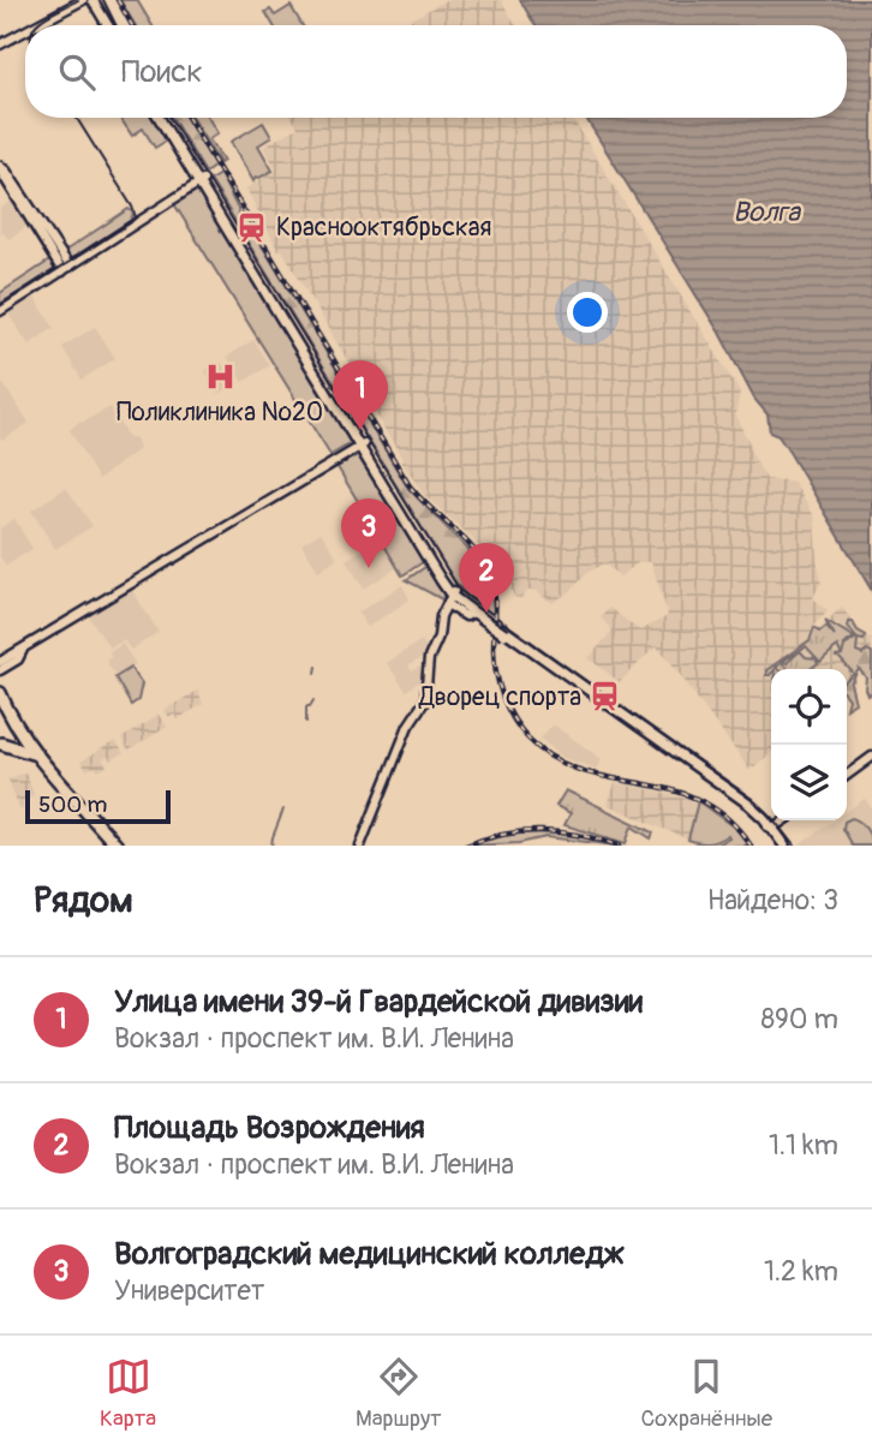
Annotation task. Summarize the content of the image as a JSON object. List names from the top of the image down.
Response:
{
  "water": ["Волга"],
  "places": {
    "station": ["Краснооктябрьская", "Дворец спорта"],
    "hospital": ["Поликлиника №20"]
  },
  "scale_bar": "500 m",
  "page": {
    "search": "Поиск",
    "pins": ["1", "3", "2"],
    "scale": "500 m",
    "heading": ["Рядом", "Найдено: 3"],
    "list": [
      {
        "mark": "1",
        "name": "Улица имени 39-й Гвардейской дивизии",
        "note": "Вокзал · проспект им. В.И. Ленина",
        "value": "890 m"
      },
      {
        "mark": "2",
        "name": "Площадь Возрождения",
        "note": "Вокзал · проспект им. В.И. Ленина",
        "value": "1.1 km"
      },
      {
        "mark": "3",
        "name": "Волгоградский медицинский колледж",
        "note": "Университет",
        "value": "1.2 km"
      }
    ],
    "nav": ["Карта", "Маршрут", "Сохранённые"]
  }
}
